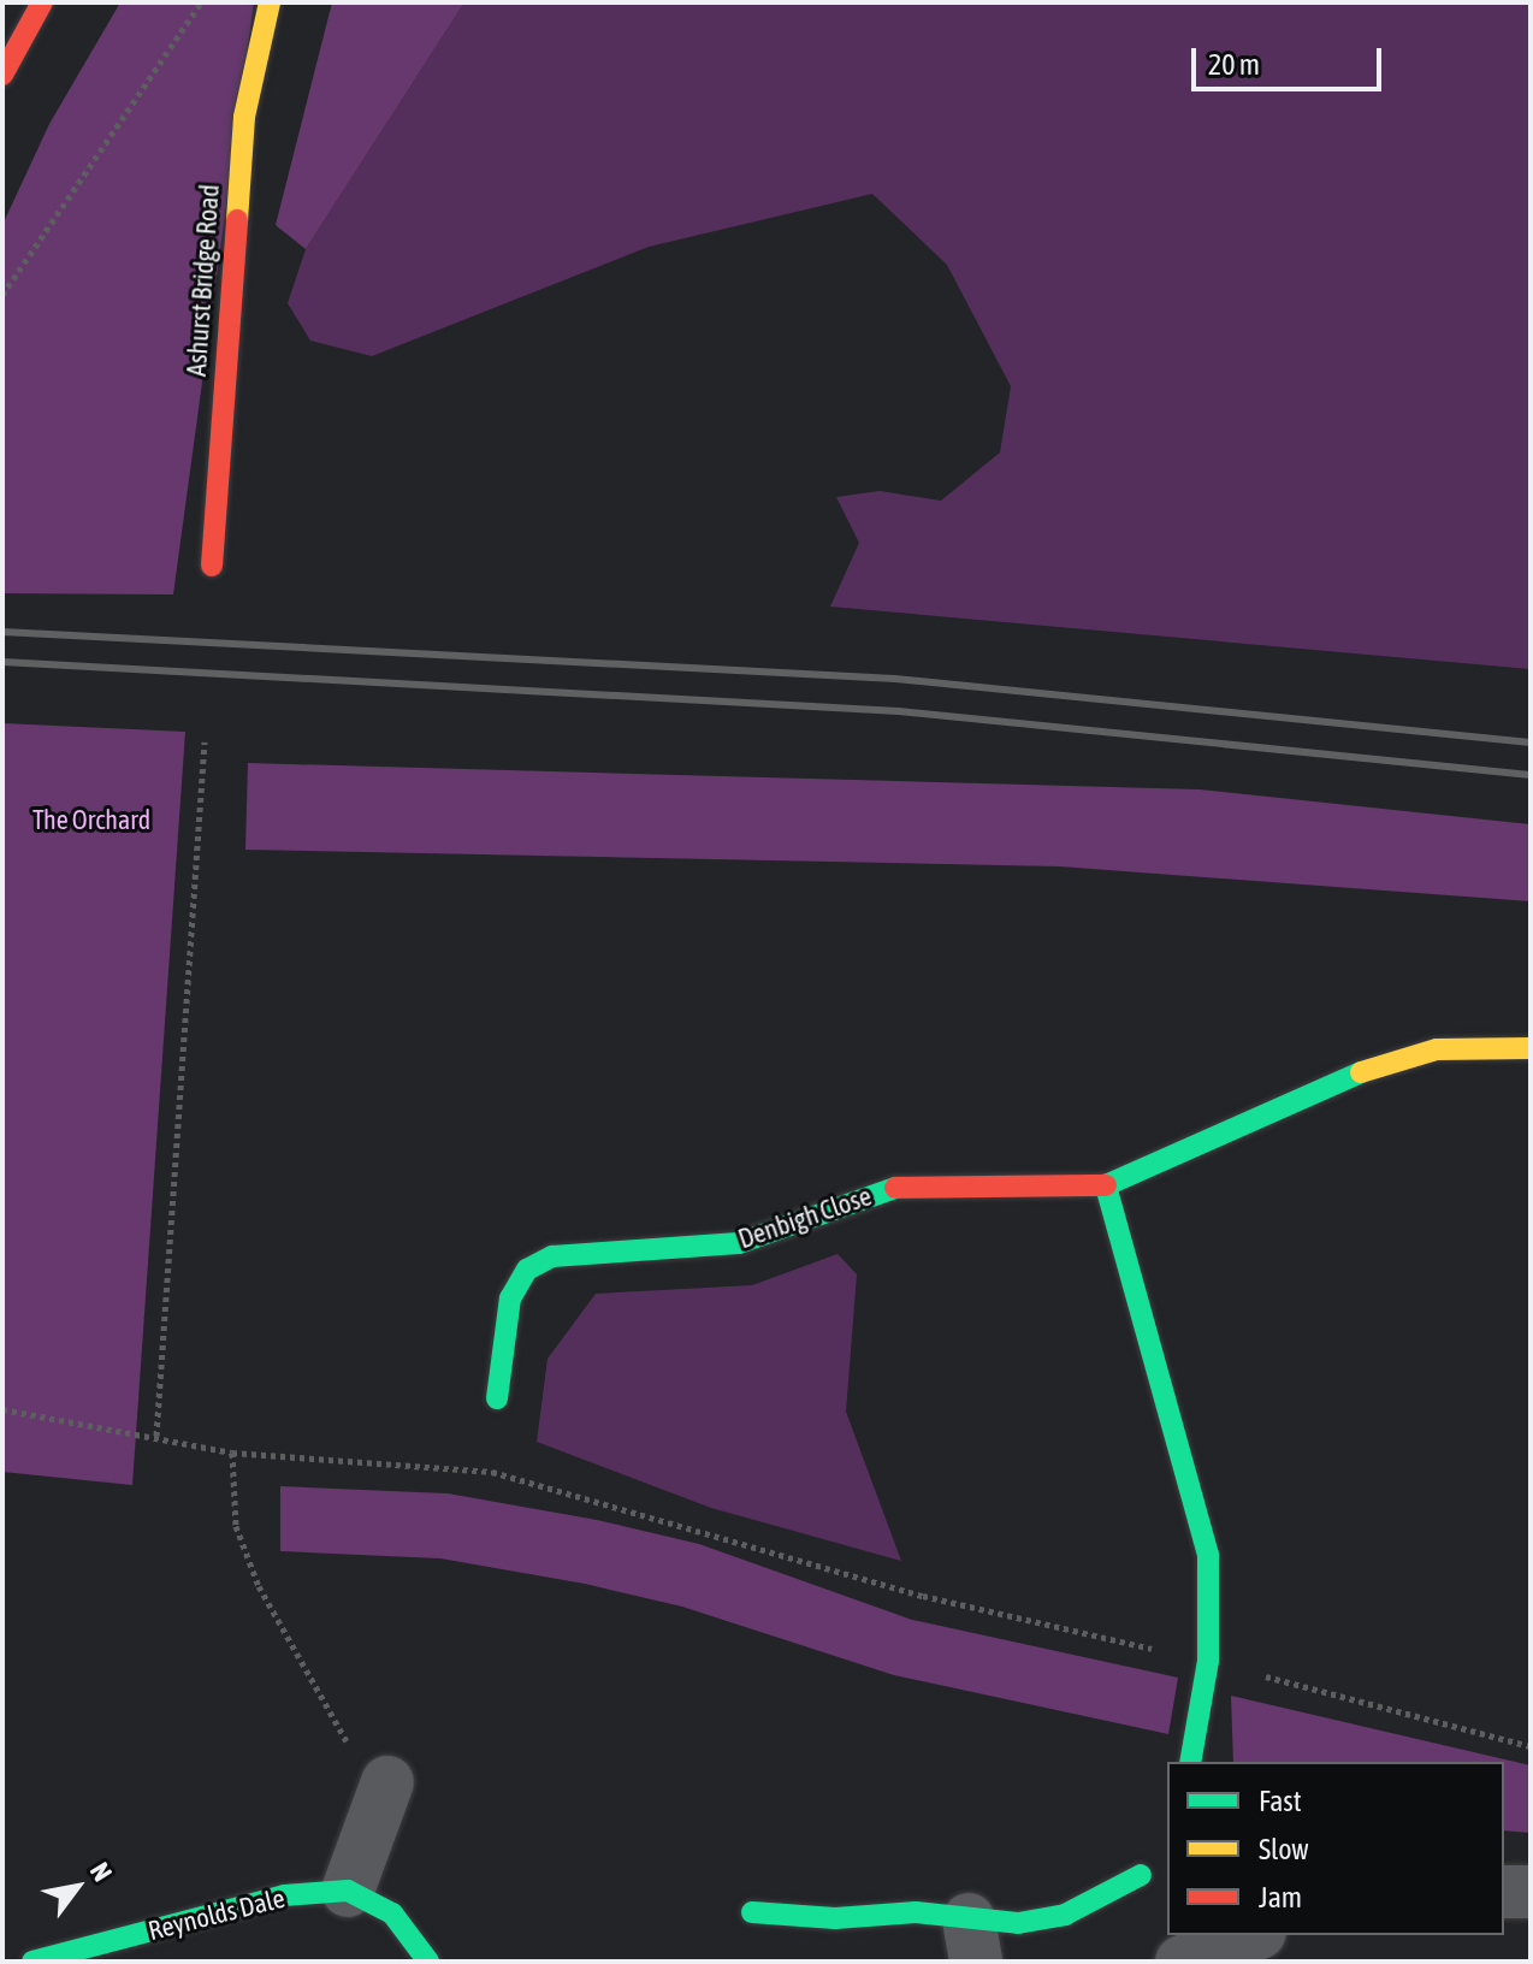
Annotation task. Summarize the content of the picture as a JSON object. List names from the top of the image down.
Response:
{
  "streets": {
    "street": ["Ashurst Bridge Road", "Denbigh Close", "Reynolds Dale"]
  },
  "parks": ["The Orchard"],
  "legend": ["Fast", "Slow", "Jam"],
  "scale_bar": "20 m",
  "north": "top right"
}
